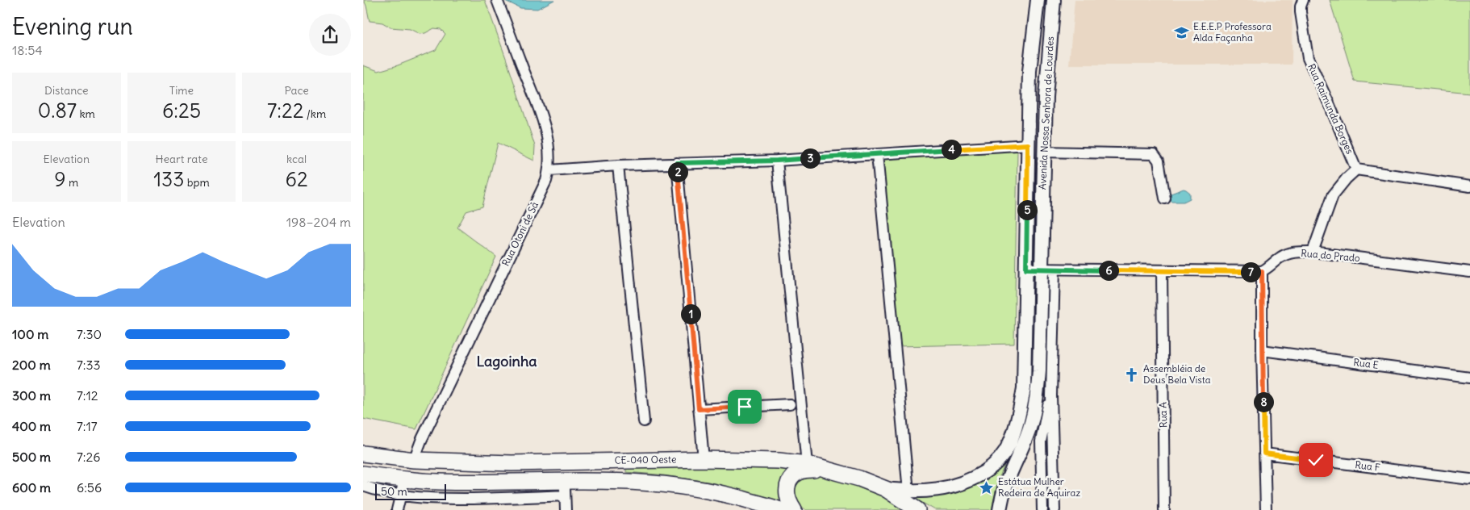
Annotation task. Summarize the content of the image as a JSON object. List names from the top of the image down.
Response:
{
  "streets": {
    "highway": ["CE-040 Oeste"],
    "main road": ["Avenida Nossa Senhora de Lourdes"],
    "street": [
      "Rua Raimunda Borges",
      "Rua Otoni de Sá",
      "Rua do Prado",
      "Rua E",
      "Rua A",
      "Rua F"
    ]
  },
  "crossings": [
    ["Avenida Nossa Senhora de Lourdes", "CE-040 Oeste"],
    ["Rua Otoni de Sá", "CE-040 Oeste"]
  ],
  "districts": ["Lagoinha"],
  "places": {
    "school or university": ["E.E.E.P Professora Alda Façanha"],
    "church": ["Assembléia de Deus Bela Vista"],
    "place": ["Estátua Mulher Redeira de Aquiraz"]
  },
  "scale_bar": "50 m",
  "page": {
    "heading": ["Evening run", "18:54"],
    "stats": [
      ["Distance", "0.87 km"],
      ["Time", "6:25"],
      ["Pace", "7:22 /km"],
      ["Elevation", "9 m"],
      ["Heart rate", "133 bpm"],
      ["kcal", "62"]
    ],
    "pins": [
      "4",
      "3",
      "2",
      "5",
      "6",
      "7",
      "1",
      "8"
    ],
    "chart": ["Elevation", "198–204 m"],
    "list": [
      {
        "name": "100 m",
        "note": "7:30"
      },
      {
        "name": "200 m",
        "note": "7:33"
      },
      {
        "name": "300 m",
        "note": "7:12"
      },
      {
        "name": "400 m",
        "note": "7:17"
      },
      {
        "name": "500 m",
        "note": "7:26"
      },
      {
        "name": "600 m",
        "note": "6:56"
      }
    ],
    "scale": "50 m"
  }
}
